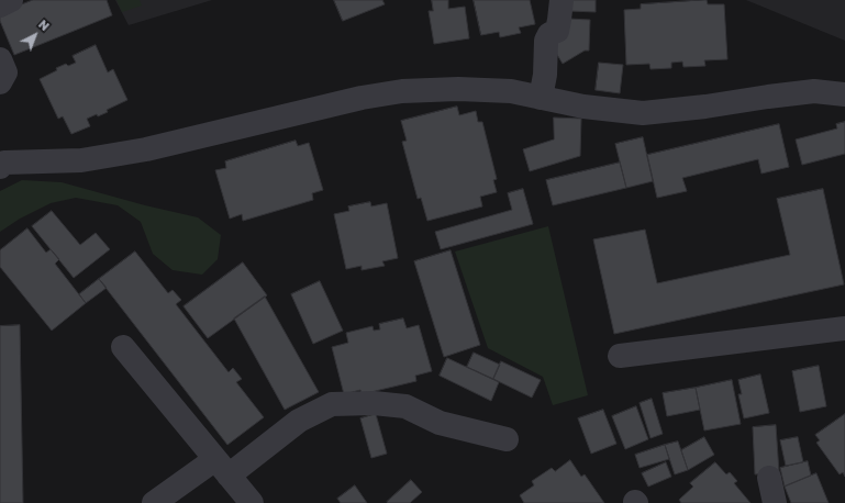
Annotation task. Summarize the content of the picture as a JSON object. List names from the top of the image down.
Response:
{
  "north": "top right"
}
